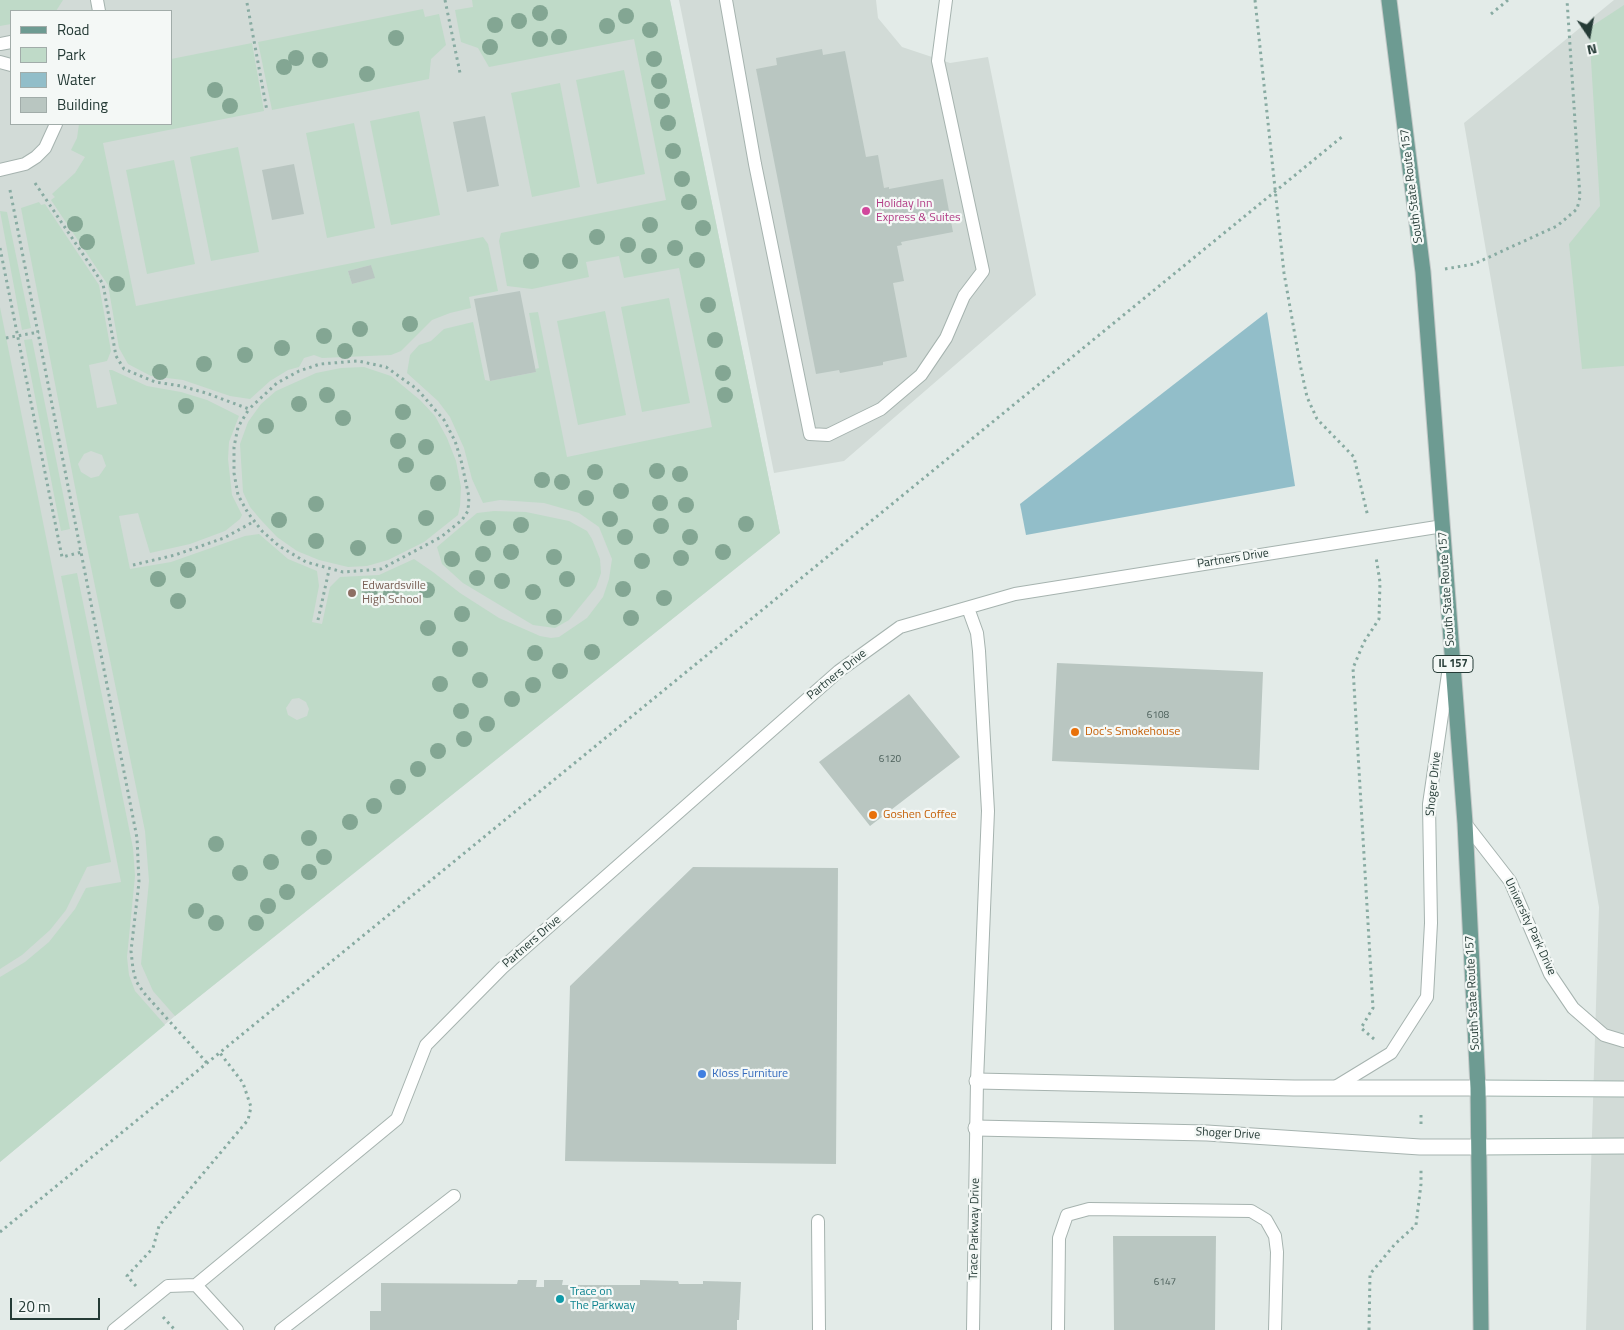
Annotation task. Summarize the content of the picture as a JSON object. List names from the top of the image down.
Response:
{
  "streets": {
    "main road": ["South State Route 157", "IL 157"],
    "street": ["Shoger Drive"],
    "lane": ["Partners Drive", "University Park Drive", "Trace Parkway Drive"]
  },
  "crossings": [
    ["South State Route 157", "Partners Drive"],
    ["South State Route 157", "Shoger Drive"],
    ["South State Route 157", "University Park Drive"],
    ["Partners Drive", "Trace Parkway Drive"],
    ["Shoger Drive", "Trace Parkway Drive"]
  ],
  "places": [
    "Holiday Inn Express & Suites",
    "Edwardsville High School",
    "Doc's Smokehouse",
    "Goshen Coffee",
    "Kloss Furniture",
    "Trace on The Parkway"
  ],
  "house_numbers": ["6108", "6120", "6147"],
  "legend": [
    "Road",
    "Park",
    "Water",
    "Building"
  ],
  "scale_bar": "20 m",
  "north": "bottom"
}
